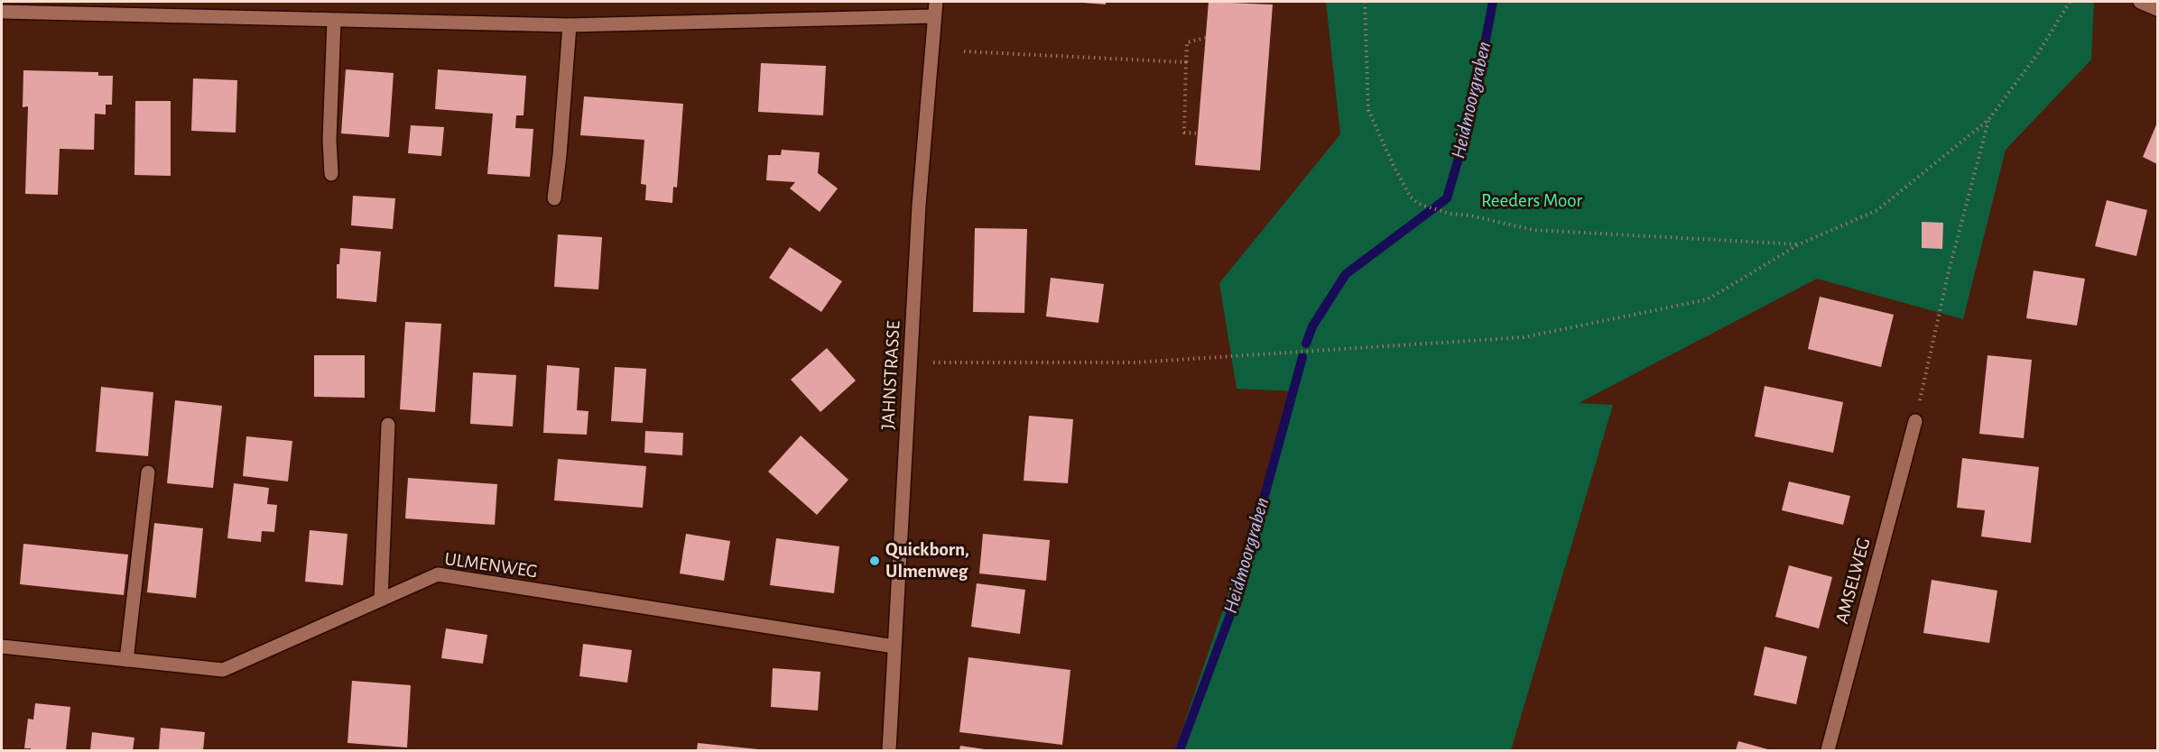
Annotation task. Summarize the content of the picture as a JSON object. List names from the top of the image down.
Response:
{
  "streets": {
    "street": ["JAHNSTRASSE", "ULMENWEG", "AMSELWEG"]
  },
  "crossings": [
    ["JAHNSTRASSE", "ULMENWEG"]
  ],
  "water": ["Heidmoorgraben"],
  "parks": ["Reeders Moor"],
  "places": ["Quickborn, Ulmenweg"]
}
